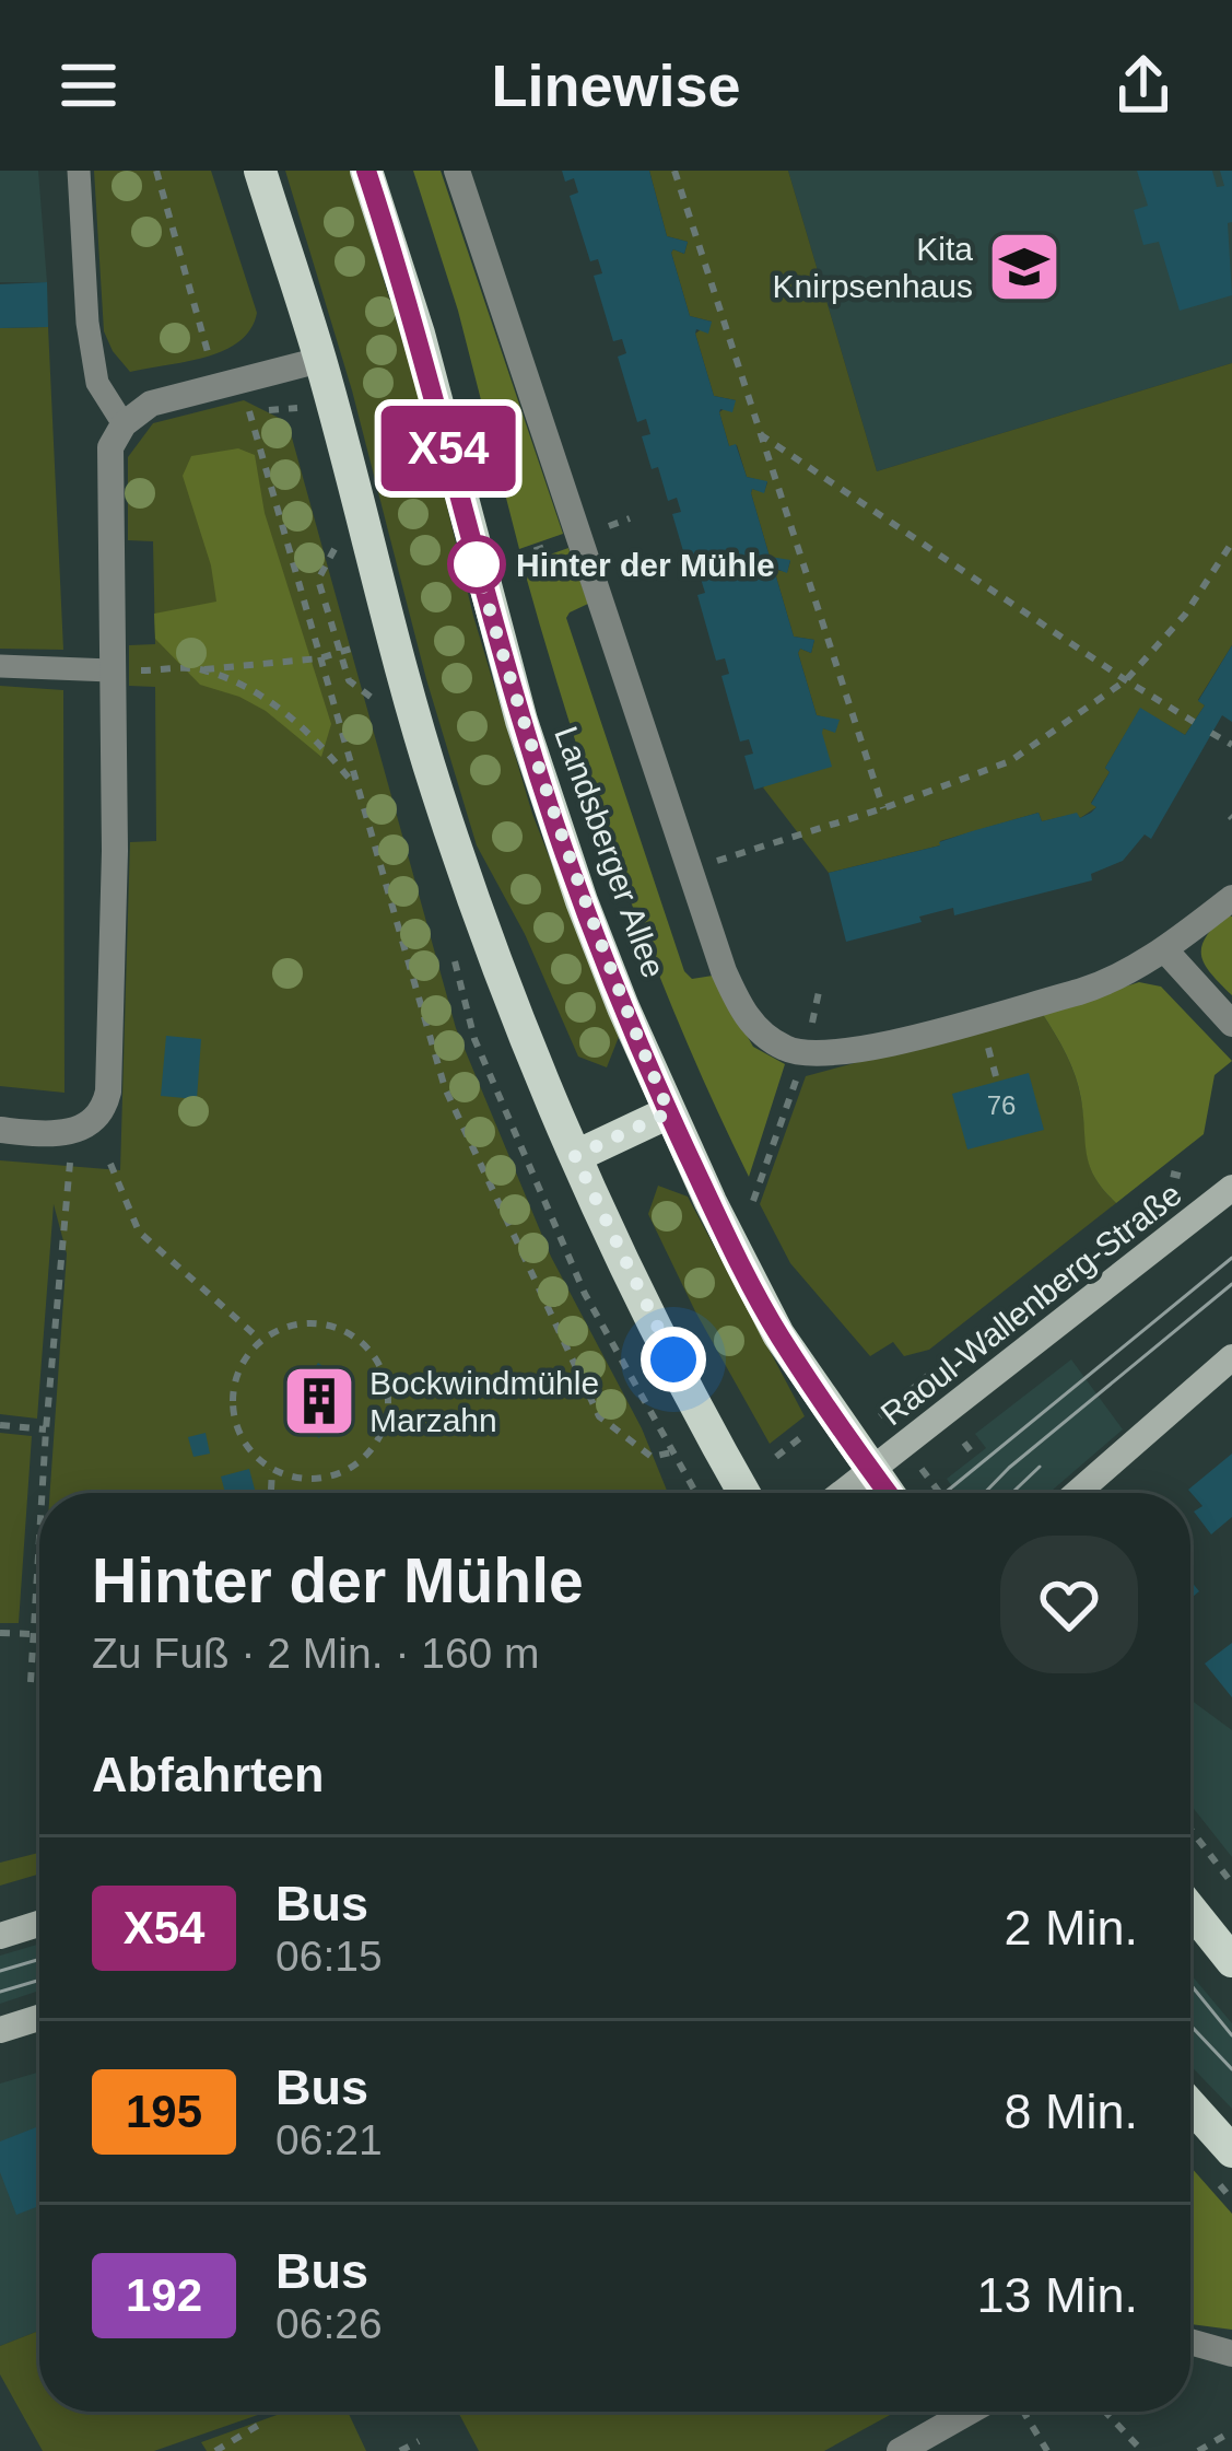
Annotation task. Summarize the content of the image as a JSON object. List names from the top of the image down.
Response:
{
  "streets": {
    "main road": ["Landsberger Allee", "Raoul-Wallenberg-Straße"]
  },
  "crossings": [
    ["Landsberger Allee", "Raoul-Wallenberg-Straße"]
  ],
  "places": {
    "school or university": ["Kita Knirpsenhaus"],
    "other": ["Hinter der Mühle"],
    "building": ["Bockwindmühle Marzahn"]
  },
  "lines": ["bus line X54"],
  "house_numbers": ["76"],
  "page": {
    "header": "Linewise",
    "on_map": "X54",
    "heading": [
      ["Hinter der Mühle", "Zu Fuß · 2 Min. · 160 m"],
      "Abfahrten"
    ],
    "list": [
      {
        "mark": "X54",
        "name": "Bus",
        "note": "06:15",
        "value": "2 Min."
      },
      {
        "mark": "195",
        "name": "Bus",
        "note": "06:21",
        "value": "8 Min."
      },
      {
        "mark": "192",
        "name": "Bus",
        "note": "06:26",
        "value": "13 Min."
      }
    ]
  }
}
